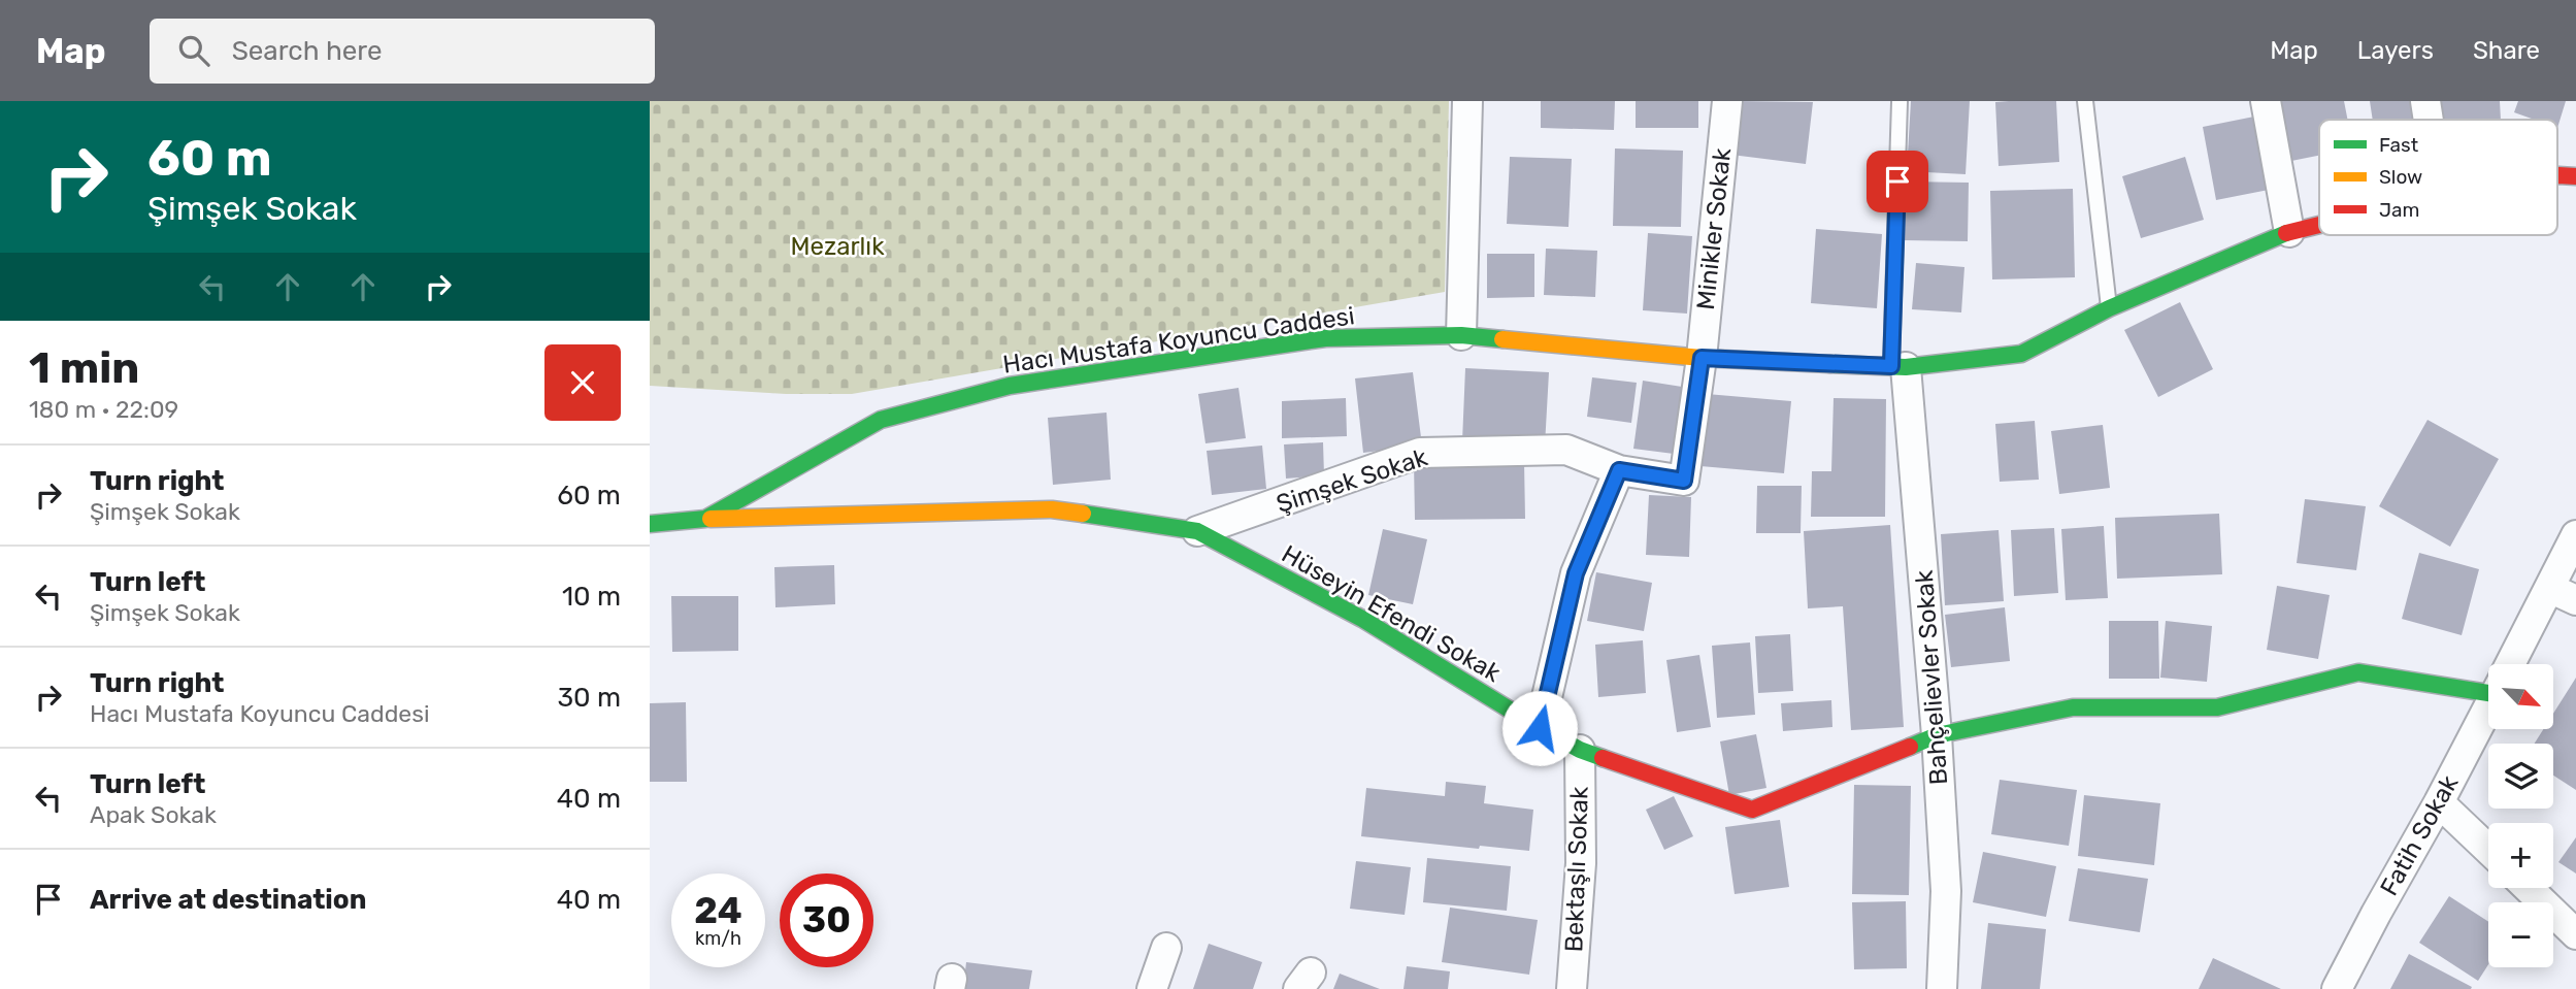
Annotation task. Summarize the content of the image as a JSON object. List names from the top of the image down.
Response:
{
  "streets": {
    "street": [
      "Minikler Sokak",
      "Hacı Mustafa Koyuncu Caddesi",
      "Şimşek Sokak",
      "Hüseyin Efendi Sokak",
      "Bahçelievler Sokak",
      "Fatih Sokak",
      "Bektaşlı Sokak"
    ]
  },
  "crossings": [
    ["Minikler Sokak", "Hacı Mustafa Koyuncu Caddesi"],
    ["Minikler Sokak", "Şimşek Sokak"],
    ["Hacı Mustafa Koyuncu Caddesi", "Şimşek Sokak"],
    ["Hacı Mustafa Koyuncu Caddesi", "Hüseyin Efendi Sokak"],
    ["Hacı Mustafa Koyuncu Caddesi", "Bahçelievler Sokak"],
    ["Şimşek Sokak", "Hüseyin Efendi Sokak"],
    ["Hüseyin Efendi Sokak", "Bahçelievler Sokak"],
    ["Hüseyin Efendi Sokak", "Bektaşlı Sokak"]
  ],
  "parks": ["Mezarlık"],
  "legend": ["Fast", "Slow", "Jam"],
  "north": "bottom right",
  "page": {
    "header": "Map",
    "search": "Search here",
    "nav": ["Map", "Layers", "Share"],
    "turn": ["60 m", "Şimşek Sokak"],
    "heading": ["1 min", "180 m · 22:09"],
    "list": [
      {
        "name": "Turn right",
        "note": "Şimşek Sokak",
        "value": "60 m"
      },
      {
        "name": "Turn left",
        "note": "Şimşek Sokak",
        "value": "10 m"
      },
      {
        "name": "Turn right",
        "note": "Hacı Mustafa Koyuncu Caddesi",
        "value": "30 m"
      },
      {
        "name": "Turn left",
        "note": "Apak Sokak",
        "value": "40 m"
      },
      {
        "name": "Arrive at destination",
        "value": "40 m"
      }
    ],
    "map_buttons": ["+", "−"],
    "speed": "24 km/h",
    "limit": "30"
  }
}
